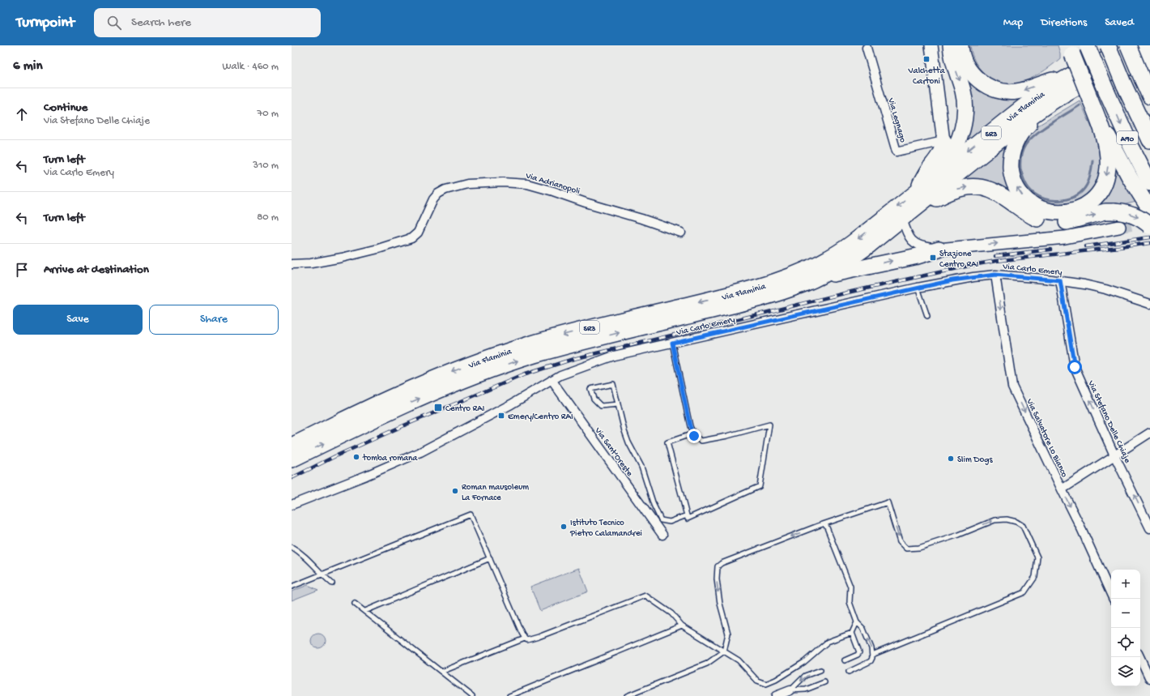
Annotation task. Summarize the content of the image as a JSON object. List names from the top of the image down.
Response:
{
  "streets": {
    "highway": ["Via Flaminia", "SR3", "A90"],
    "street": [
      "Via Legnago",
      "Via Adrianopoli",
      "Via Carlo Emery",
      "Via Stefano Delle Chiaje",
      "Via Salvatore Lo Bianco",
      "Via Sant'Oreste"
    ]
  },
  "crossings": [
    ["Via Flaminia", "SR3"],
    ["Via Carlo Emery", "Via Stefano Delle Chiaje"],
    ["Via Carlo Emery", "Via Salvatore Lo Bianco"],
    ["Via Carlo Emery", "Via Sant'Oreste"]
  ],
  "one_way": ["Via Stefano Delle Chiaje", "Via Salvatore Lo Bianco"],
  "places": {
    "transit": [
      "Valchetta Cartoni",
      "Stazione Centro RAI",
      "Centro RAI",
      "Emery/Centro RAI"
    ],
    "other": [
      "tomba romana",
      "Slim Dogs",
      "Roman mausoleum La Fornace",
      "Istituto Tecnico Pietro Calamandrei"
    ]
  },
  "page": {
    "header": "Turnpoint",
    "search": "Search here",
    "nav": ["Map", "Directions", "Saved"],
    "heading": ["6 min", "Walk · 460 m"],
    "list": [
      ["Continue", "Via Stefano Delle Chiaje", "70 m"],
      ["Turn left", "Via Carlo Emery", "310 m"],
      ["Turn left", "80 m"],
      "Arrive at destination"
    ],
    "buttons": ["Save", "Share"],
    "map_buttons": ["+", "−"]
  }
}
